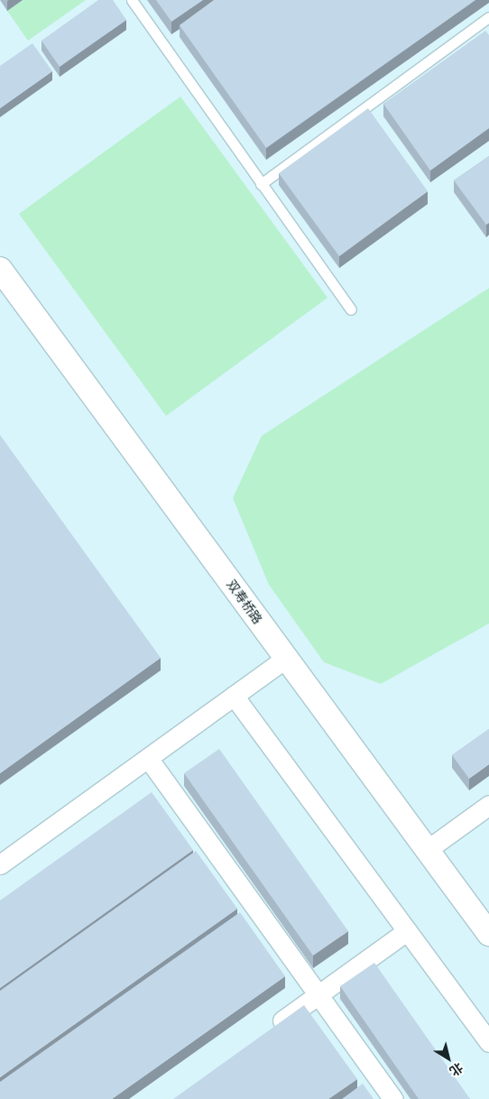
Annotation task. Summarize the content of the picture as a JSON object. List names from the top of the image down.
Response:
{
  "streets": {
    "street": ["双寿桥路"]
  },
  "north": "bottom right"
}
